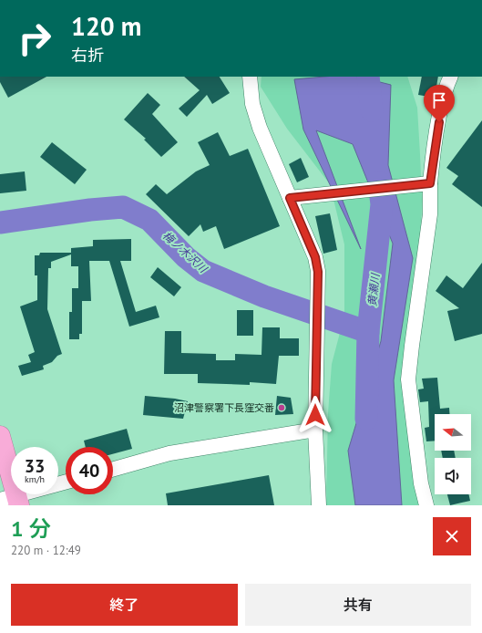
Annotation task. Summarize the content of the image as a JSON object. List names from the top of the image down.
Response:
{
  "water": ["梅ノ木沢川", "黄瀬川"],
  "places": ["沼津警察署下長窪交番"],
  "north": "left",
  "page": {
    "turn": ["120 m", "右折"],
    "speed": "33 km/h",
    "limit": "40",
    "heading": ["1 分", "220 m · 12:49"],
    "buttons": ["終了", "共有"]
  }
}
